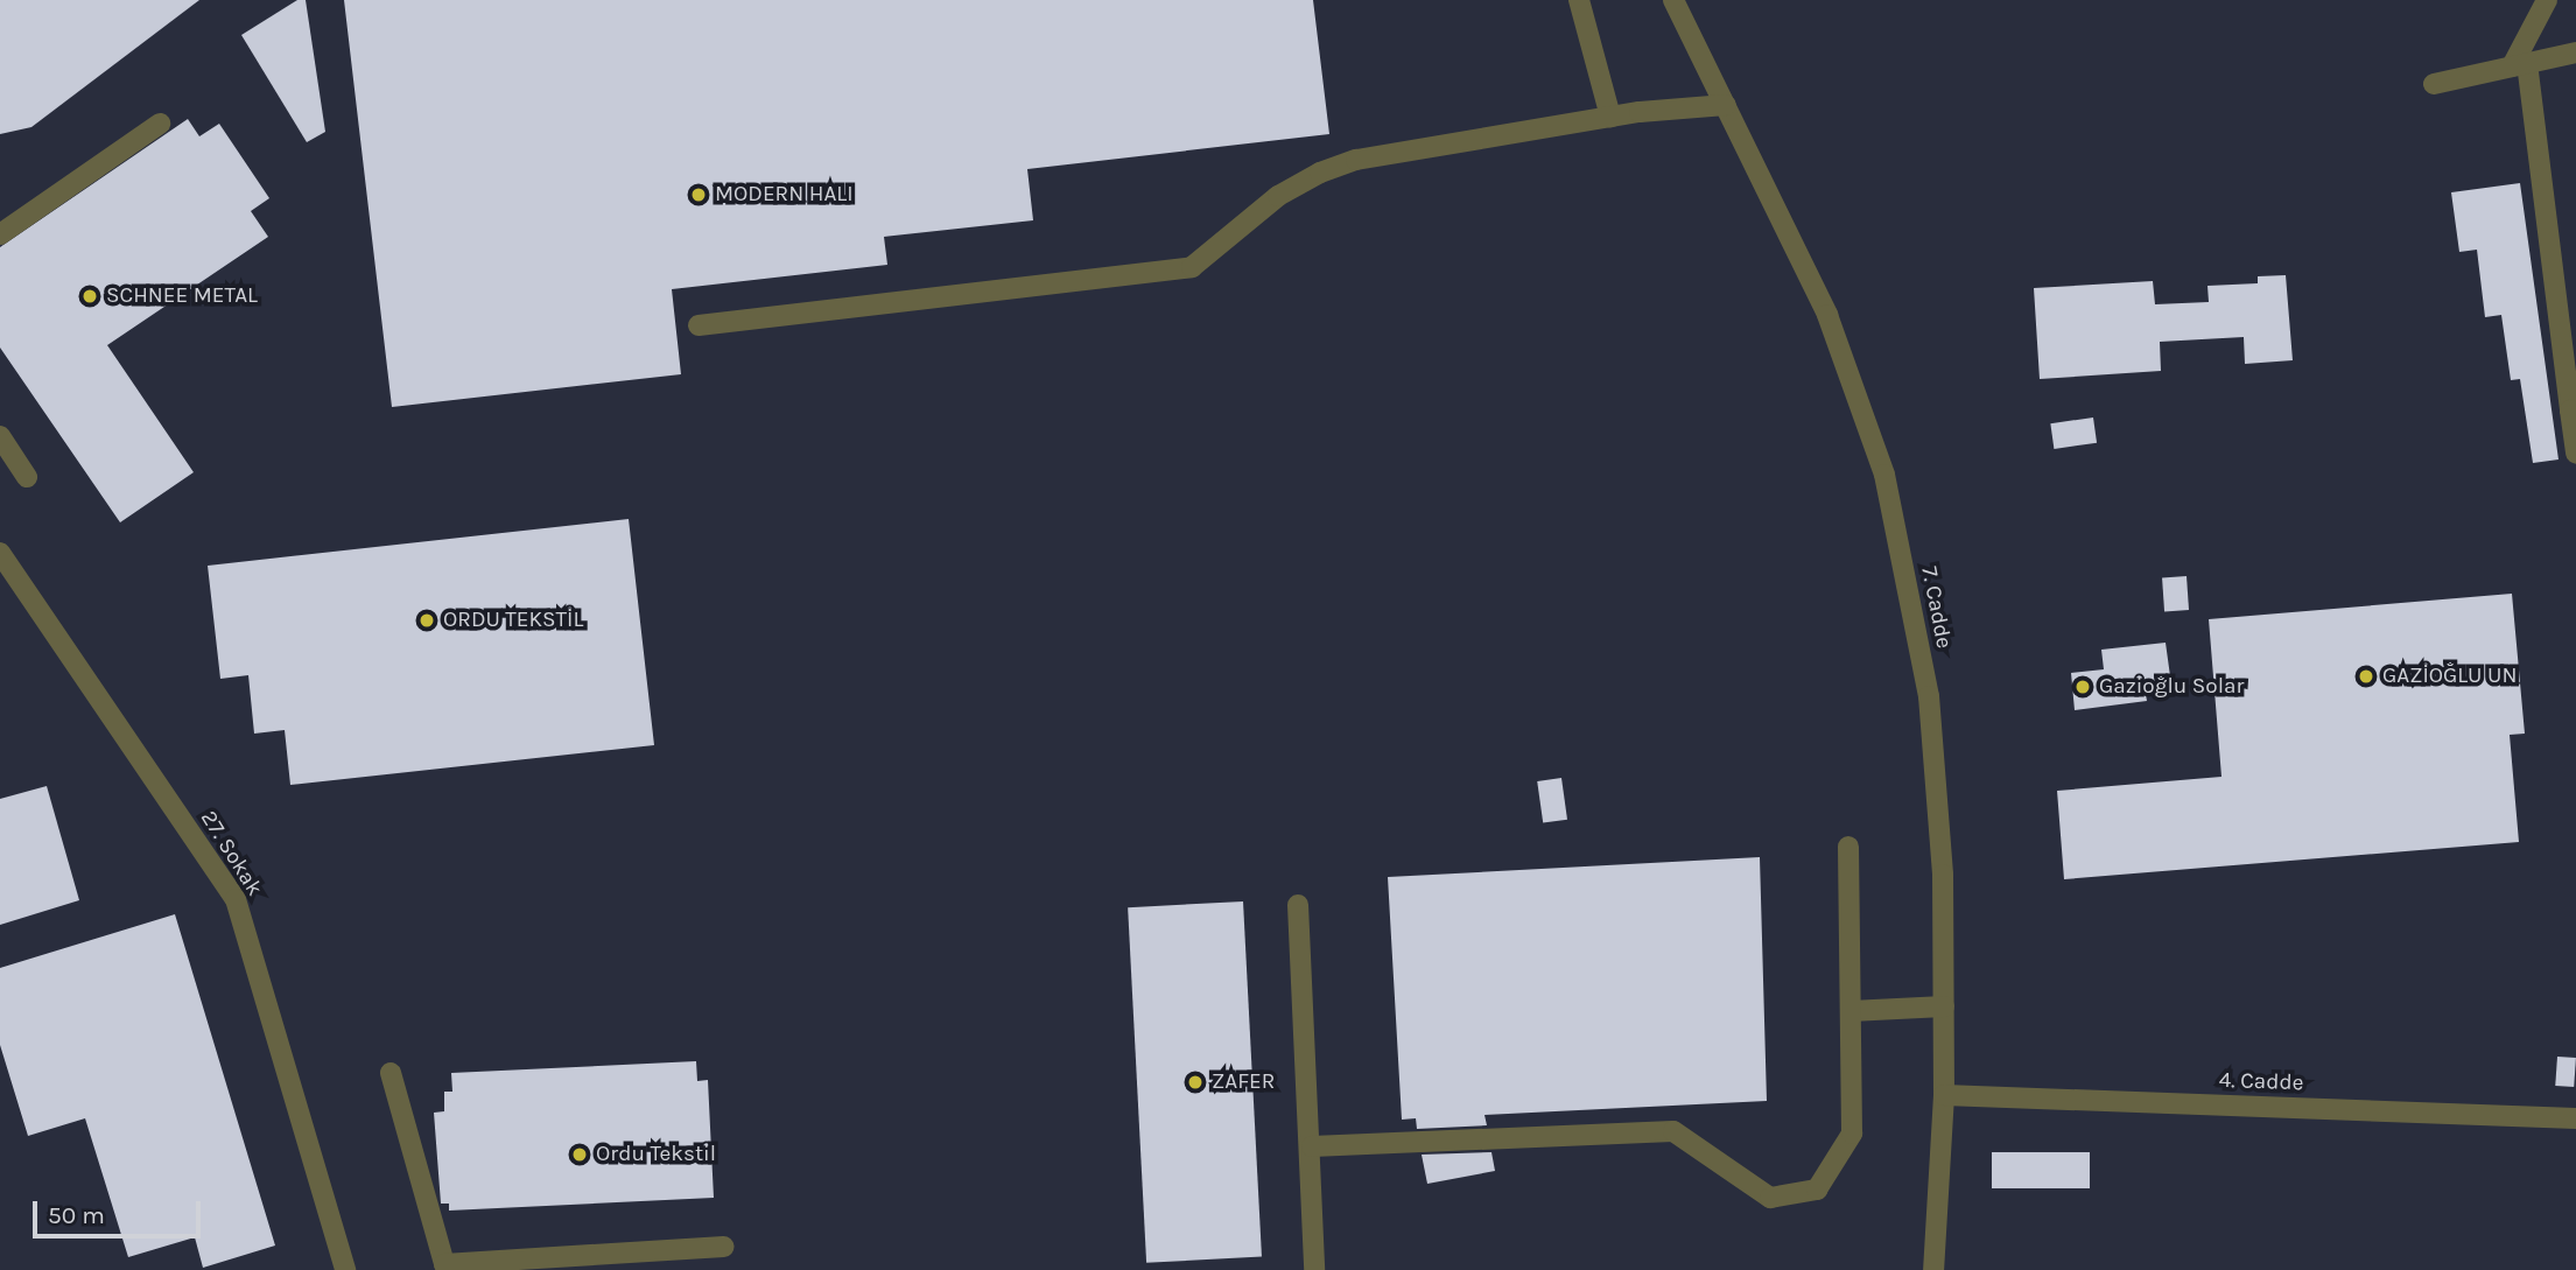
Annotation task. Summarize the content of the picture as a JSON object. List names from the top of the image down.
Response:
{
  "streets": {
    "street": ["7. Cadde", "27. Sokak", "4. Cadde"]
  },
  "crossings": [
    ["7. Cadde", "4. Cadde"]
  ],
  "places": [
    "MODERN HALI",
    "SCHNEE METAL",
    "ORDU TEKSTİL",
    "GAZİOĞLU UN",
    "Gazioğlu Solar",
    "ZAFER",
    "Ordu Tekstil"
  ],
  "scale_bar": "50 m"
}
